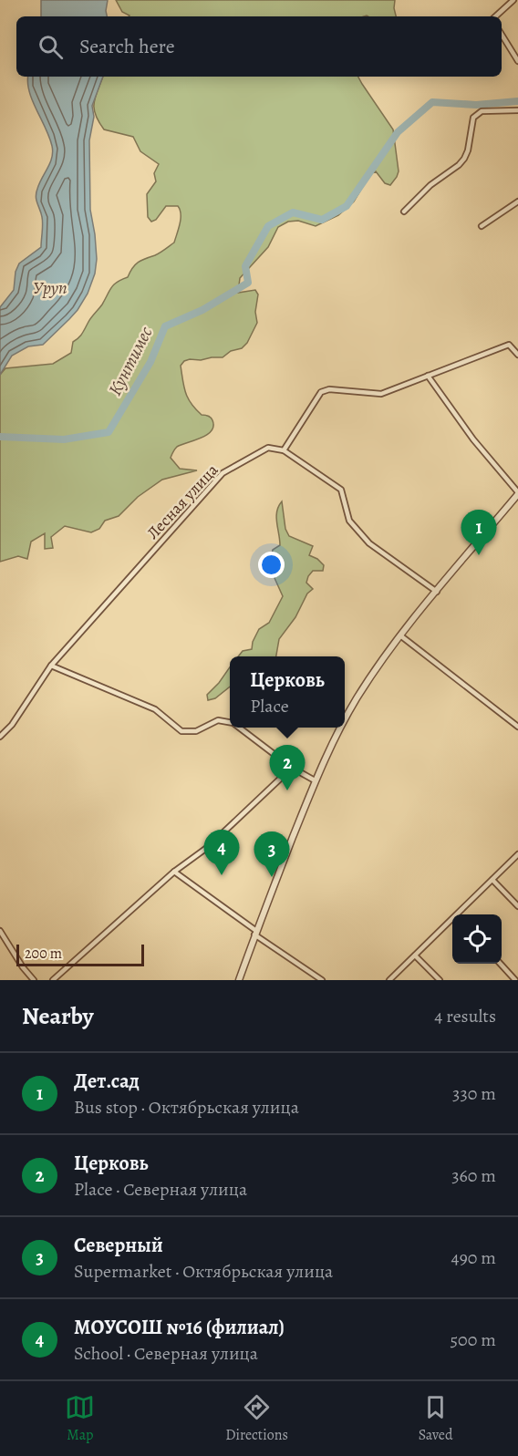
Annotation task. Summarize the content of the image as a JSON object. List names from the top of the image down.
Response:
{
  "streets": {
    "street": ["Лесная улица"]
  },
  "water": ["Уруп", "Кунтимес"],
  "scale_bar": "200 m",
  "page": {
    "search": "Search here",
    "pins": [
      "1",
      "2",
      "4",
      "3"
    ],
    "popup": ["Церковь", "Place"],
    "scale": "200 m",
    "heading": ["Nearby", "4 results"],
    "list": [
      {
        "mark": "1",
        "name": "Дет.сад",
        "note": "Bus stop · Октябрьская улица",
        "value": "330 m"
      },
      {
        "mark": "2",
        "name": "Церковь",
        "note": "Place · Северная улица",
        "value": "360 m"
      },
      {
        "mark": "3",
        "name": "Северный",
        "note": "Supermarket · Октябрьская улица",
        "value": "490 m"
      },
      {
        "mark": "4",
        "name": "МОУСОШ №16 (филиал)",
        "note": "School · Северная улица",
        "value": "500 m"
      }
    ],
    "nav": ["Map", "Directions", "Saved"]
  }
}
